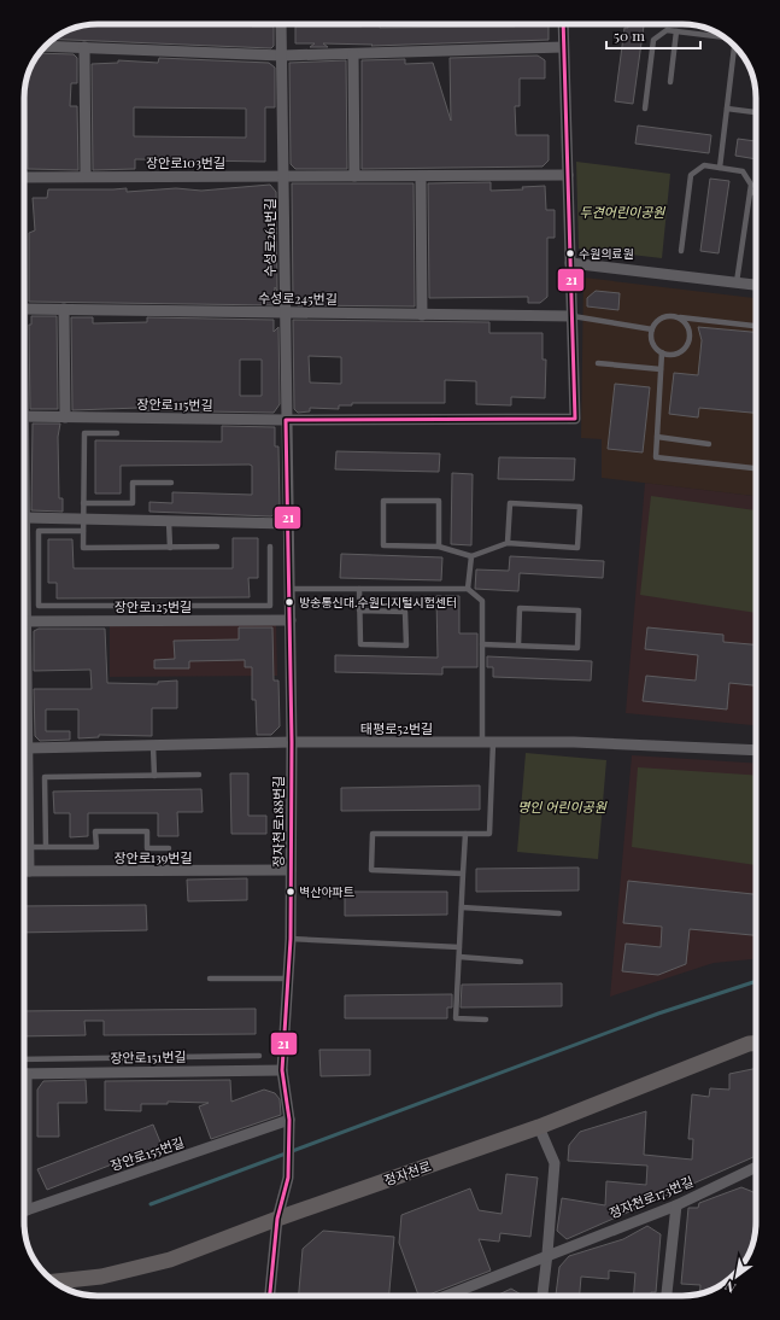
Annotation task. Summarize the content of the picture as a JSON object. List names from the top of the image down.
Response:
{
  "streets": {
    "street": [
      "장안로103번길",
      "수성로261번길",
      "수성로245번길",
      "장안로115번길",
      "장안로125번길",
      "태평로52번길",
      "정자천로188번길",
      "장안로139번길",
      "장안로151번길",
      "장안로155번길",
      "정자천로",
      "정자천로173번길"
    ]
  },
  "crossings": [
    ["장안로103번길", "수성로261번길"],
    ["수성로261번길", "수성로245번길"],
    ["수성로261번길", "장안로115번길"],
    ["수성로261번길", "정자천로188번길"],
    ["장안로115번길", "정자천로188번길"],
    ["장안로125번길", "정자천로188번길"],
    ["태평로52번길", "정자천로188번길"],
    ["정자천로188번길", "장안로139번길"],
    ["정자천로188번길", "장안로151번길"],
    ["정자천로188번길", "장안로155번길"],
    ["정자천로188번길", "정자천로"]
  ],
  "parks": ["두견어린이공원", "명인 어린이공원"],
  "places": ["수원의료원", "방송통신대.수원디지털시험센터", "벽산아파트"],
  "lines": ["transit line 21"],
  "scale_bar": "50 m",
  "north": "bottom left"
}
